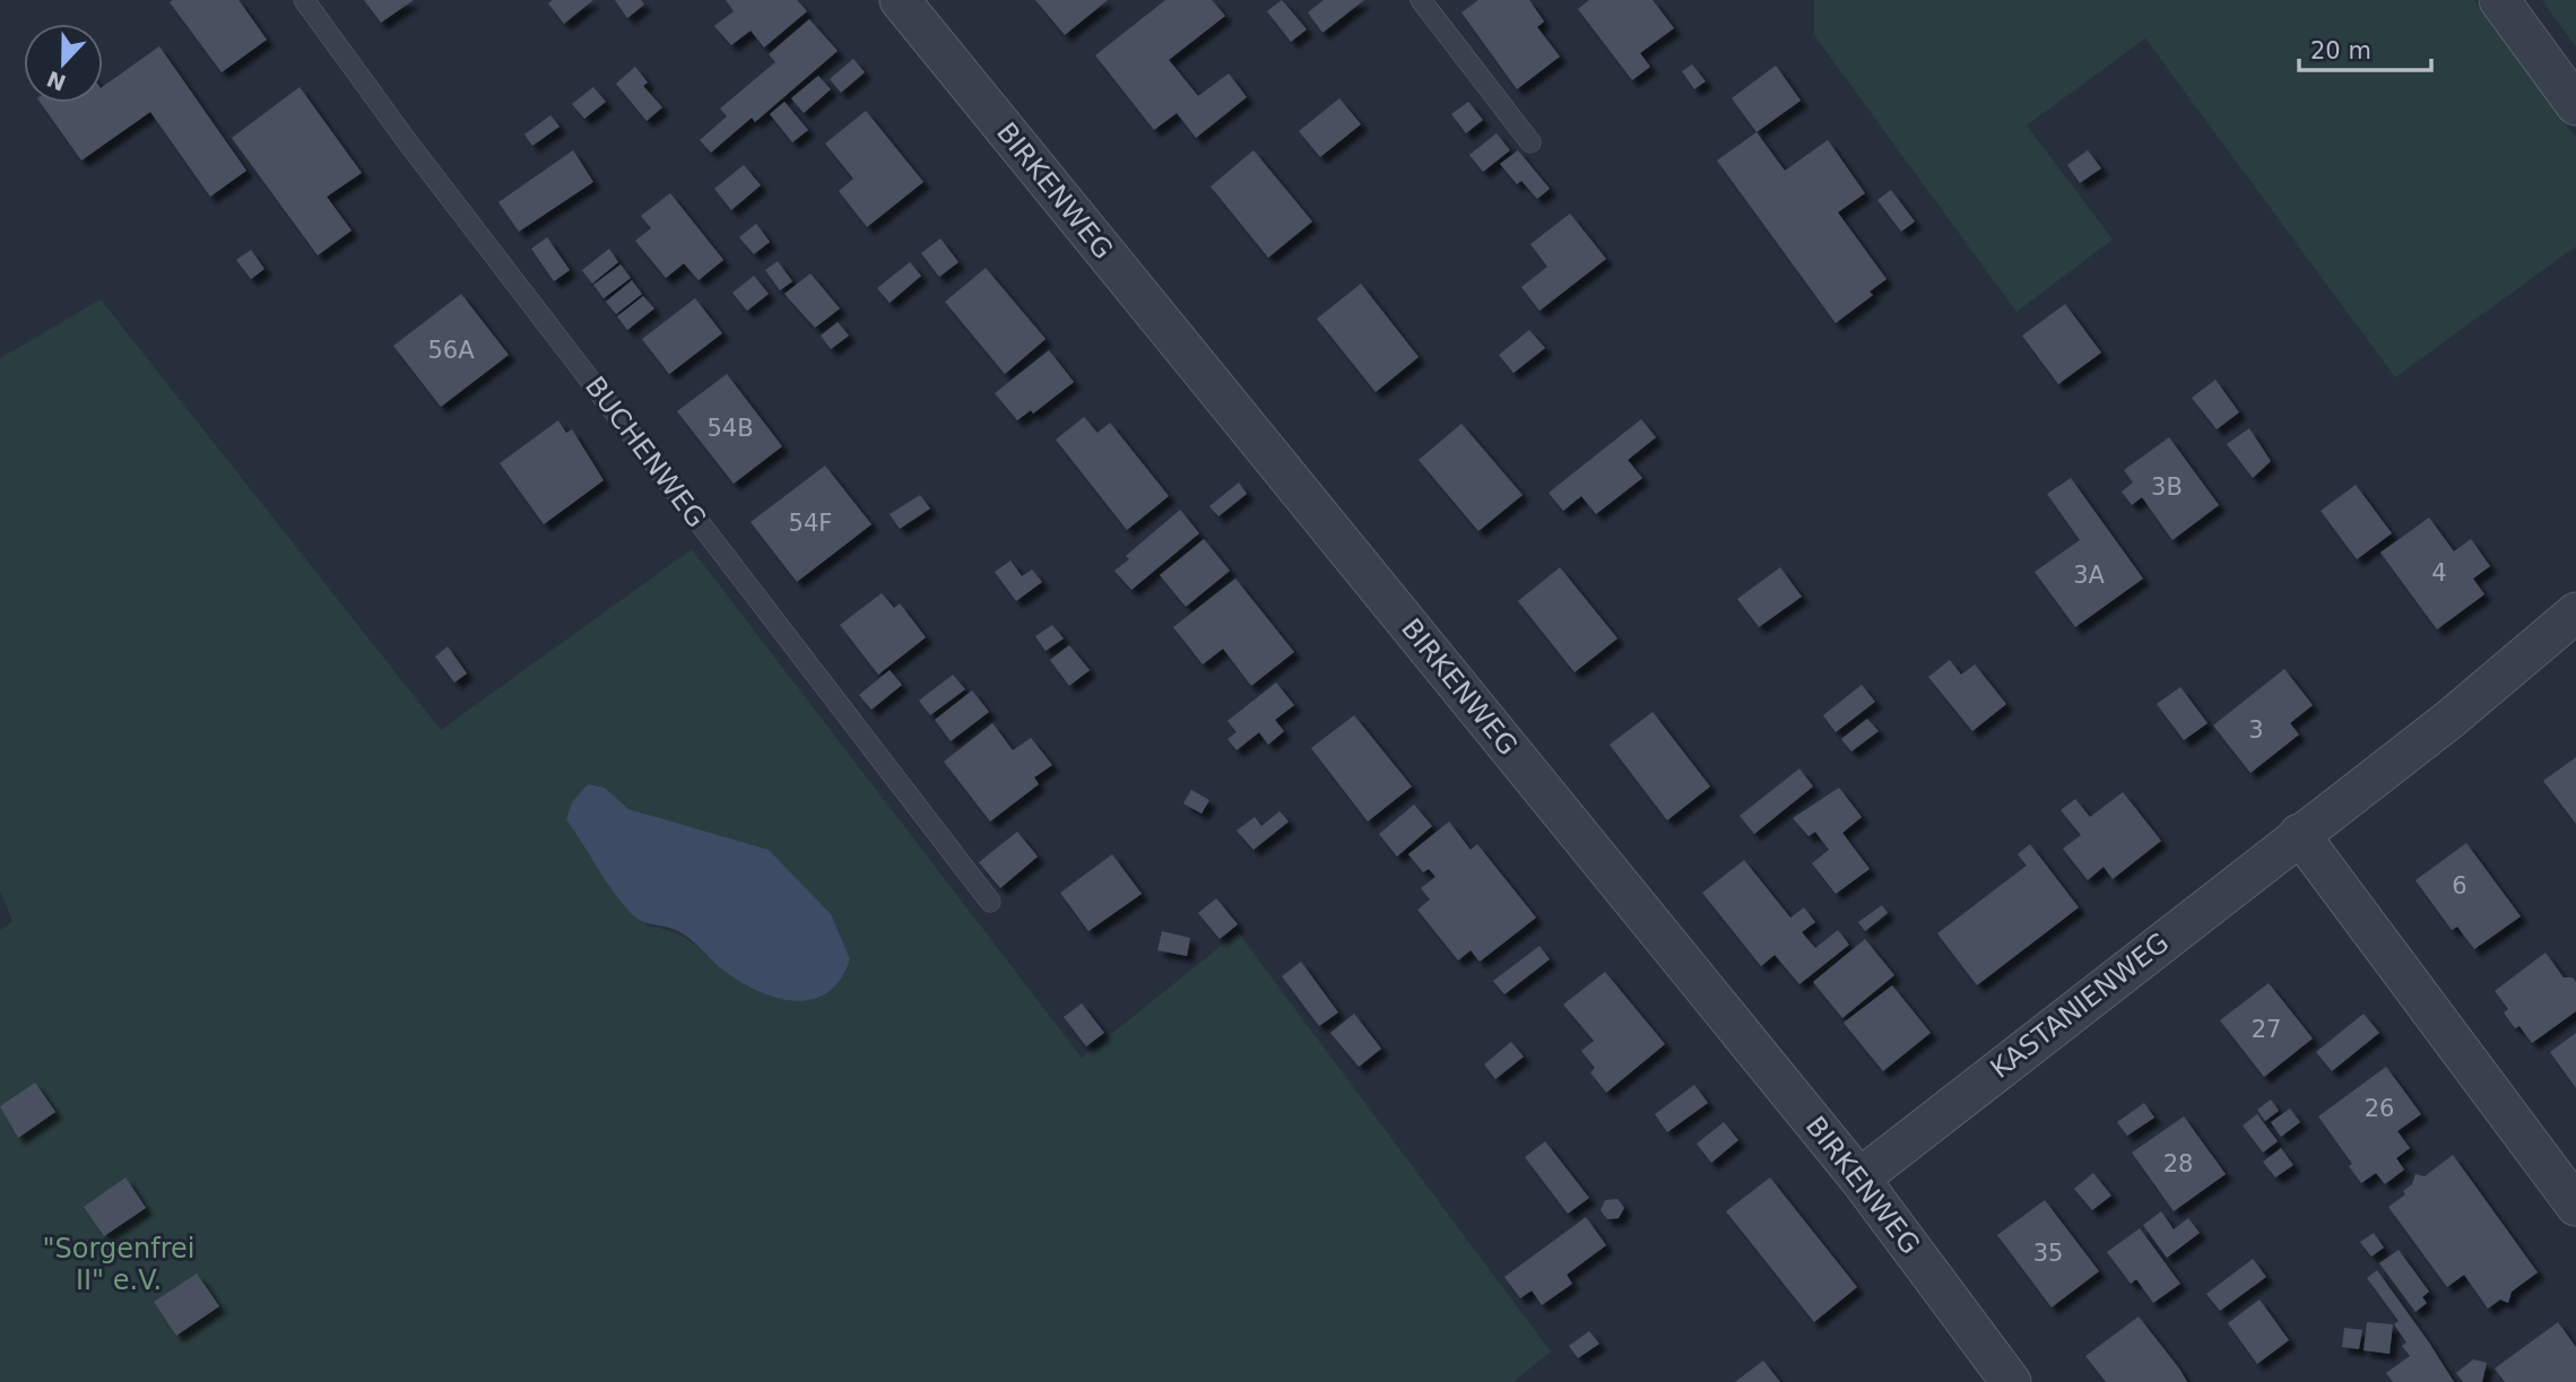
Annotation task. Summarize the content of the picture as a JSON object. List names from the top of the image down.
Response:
{
  "streets": {
    "street": ["BIRKENWEG", "KASTANIENWEG"],
    "lane": ["BUCHENWEG"]
  },
  "crossings": [
    ["BIRKENWEG", "KASTANIENWEG"]
  ],
  "parks": ["\"Sorgenfrei II\" e.V."],
  "house_numbers": [
    "56A",
    "54B",
    "3B",
    "54F",
    "4",
    "3A",
    "3",
    "6",
    "27",
    "26",
    "28",
    "35"
  ],
  "scale_bar": "20 m",
  "north": "bottom"
}
